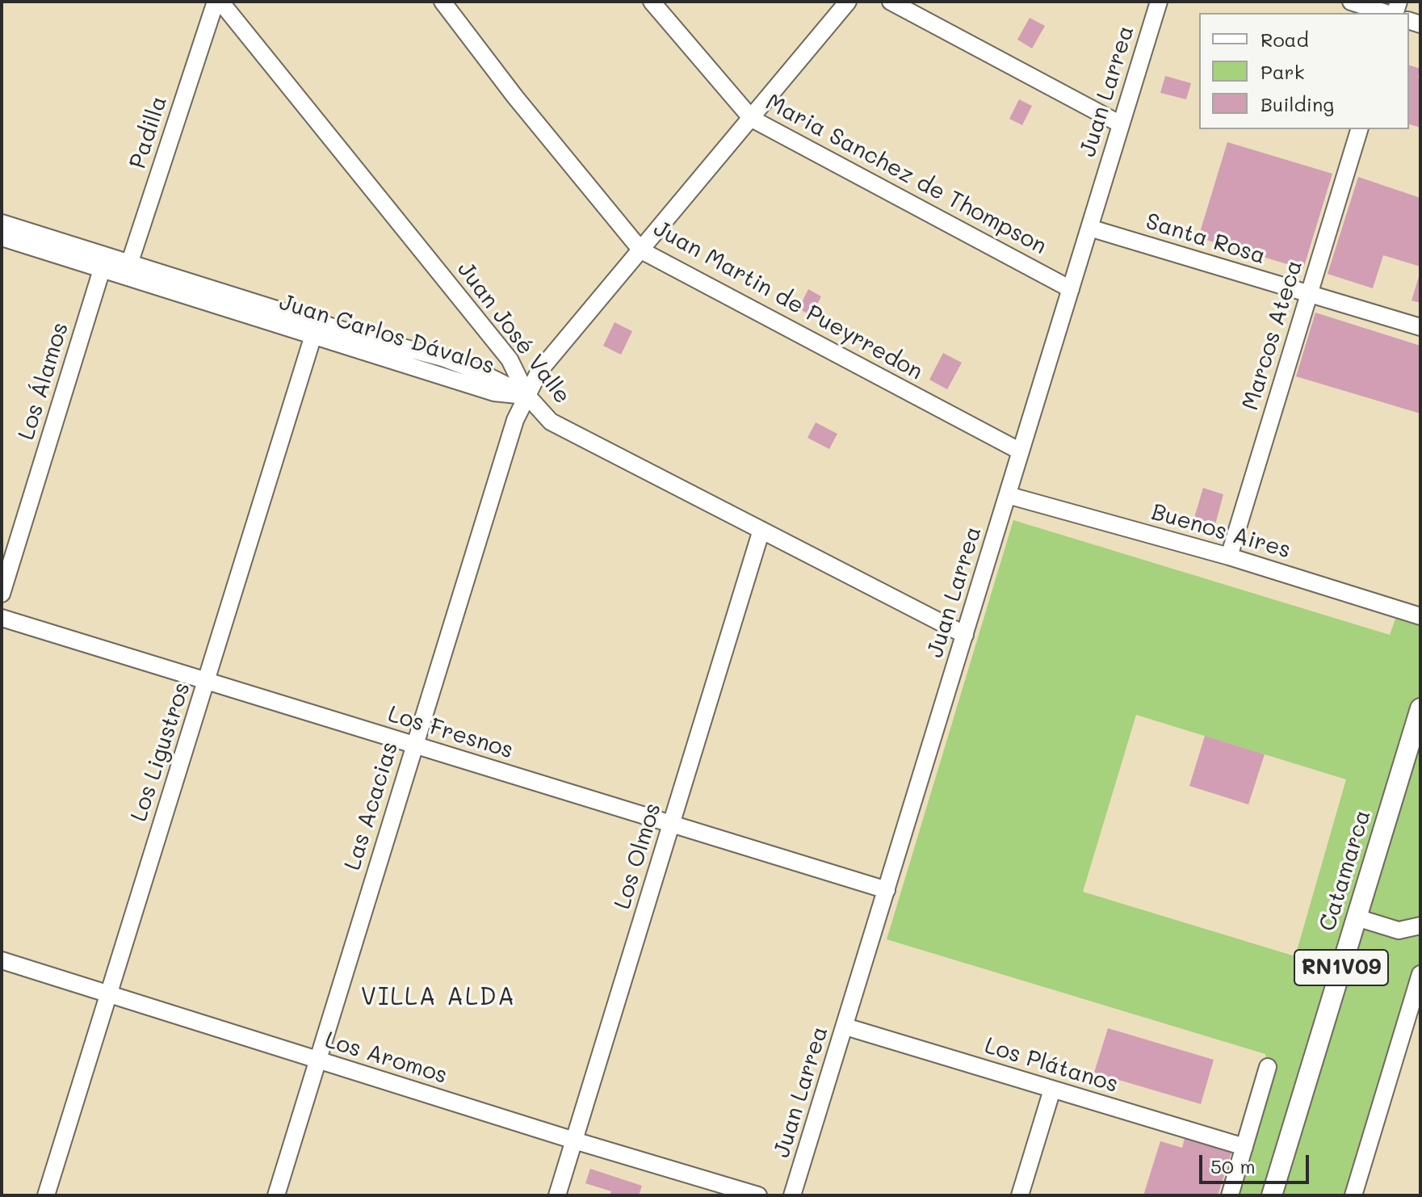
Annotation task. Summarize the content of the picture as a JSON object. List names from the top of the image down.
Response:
{
  "streets": {
    "main road": ["Catamarca", "RN1V09"],
    "street": [
      "Juan Larrea",
      "Padilla",
      "Maria Sanchez de Thompson",
      "Santa Rosa",
      "Juan Martin de Pueyrredon",
      "Juan José Valle",
      "Juan Carlos Dávalos",
      "Marcos Ateca",
      "Los Álamos",
      "Buenos Aires",
      "Los Fresnos",
      "Los Ligustros",
      "Las Acacias",
      "Los Olmos",
      "Los Aromos",
      "Los Plátanos"
    ]
  },
  "crossings": [
    ["Juan Larrea", "Maria Sanchez de Thompson"],
    ["Juan Larrea", "Santa Rosa"],
    ["Juan Larrea", "Juan Martin de Pueyrredon"],
    ["Juan Larrea", "Juan José Valle"],
    ["Juan Larrea", "Buenos Aires"],
    ["Juan Larrea", "Los Fresnos"],
    ["Juan Larrea", "Los Plátanos"],
    ["Padilla", "Juan José Valle"],
    ["Padilla", "Juan Carlos Dávalos"],
    ["Maria Sanchez de Thompson", "Las Acacias"],
    ["Santa Rosa", "Marcos Ateca"],
    ["Juan Martin de Pueyrredon", "Las Acacias"],
    ["Juan José Valle", "Juan Carlos Dávalos"],
    ["Juan José Valle", "Las Acacias"],
    ["Juan José Valle", "Los Olmos"],
    ["Juan Carlos Dávalos", "Los Álamos"],
    ["Juan Carlos Dávalos", "Los Ligustros"],
    ["Juan Carlos Dávalos", "Las Acacias"],
    ["Marcos Ateca", "Buenos Aires"],
    ["Los Fresnos", "Los Ligustros"],
    ["Los Fresnos", "Las Acacias"],
    ["Los Fresnos", "Los Olmos"],
    ["Los Ligustros", "Los Aromos"],
    ["Las Acacias", "Los Aromos"],
    ["Los Olmos", "Los Aromos"]
  ],
  "districts": ["VILLA ALDA"],
  "legend": ["Road", "Park", "Building"],
  "scale_bar": "50 m"
}
